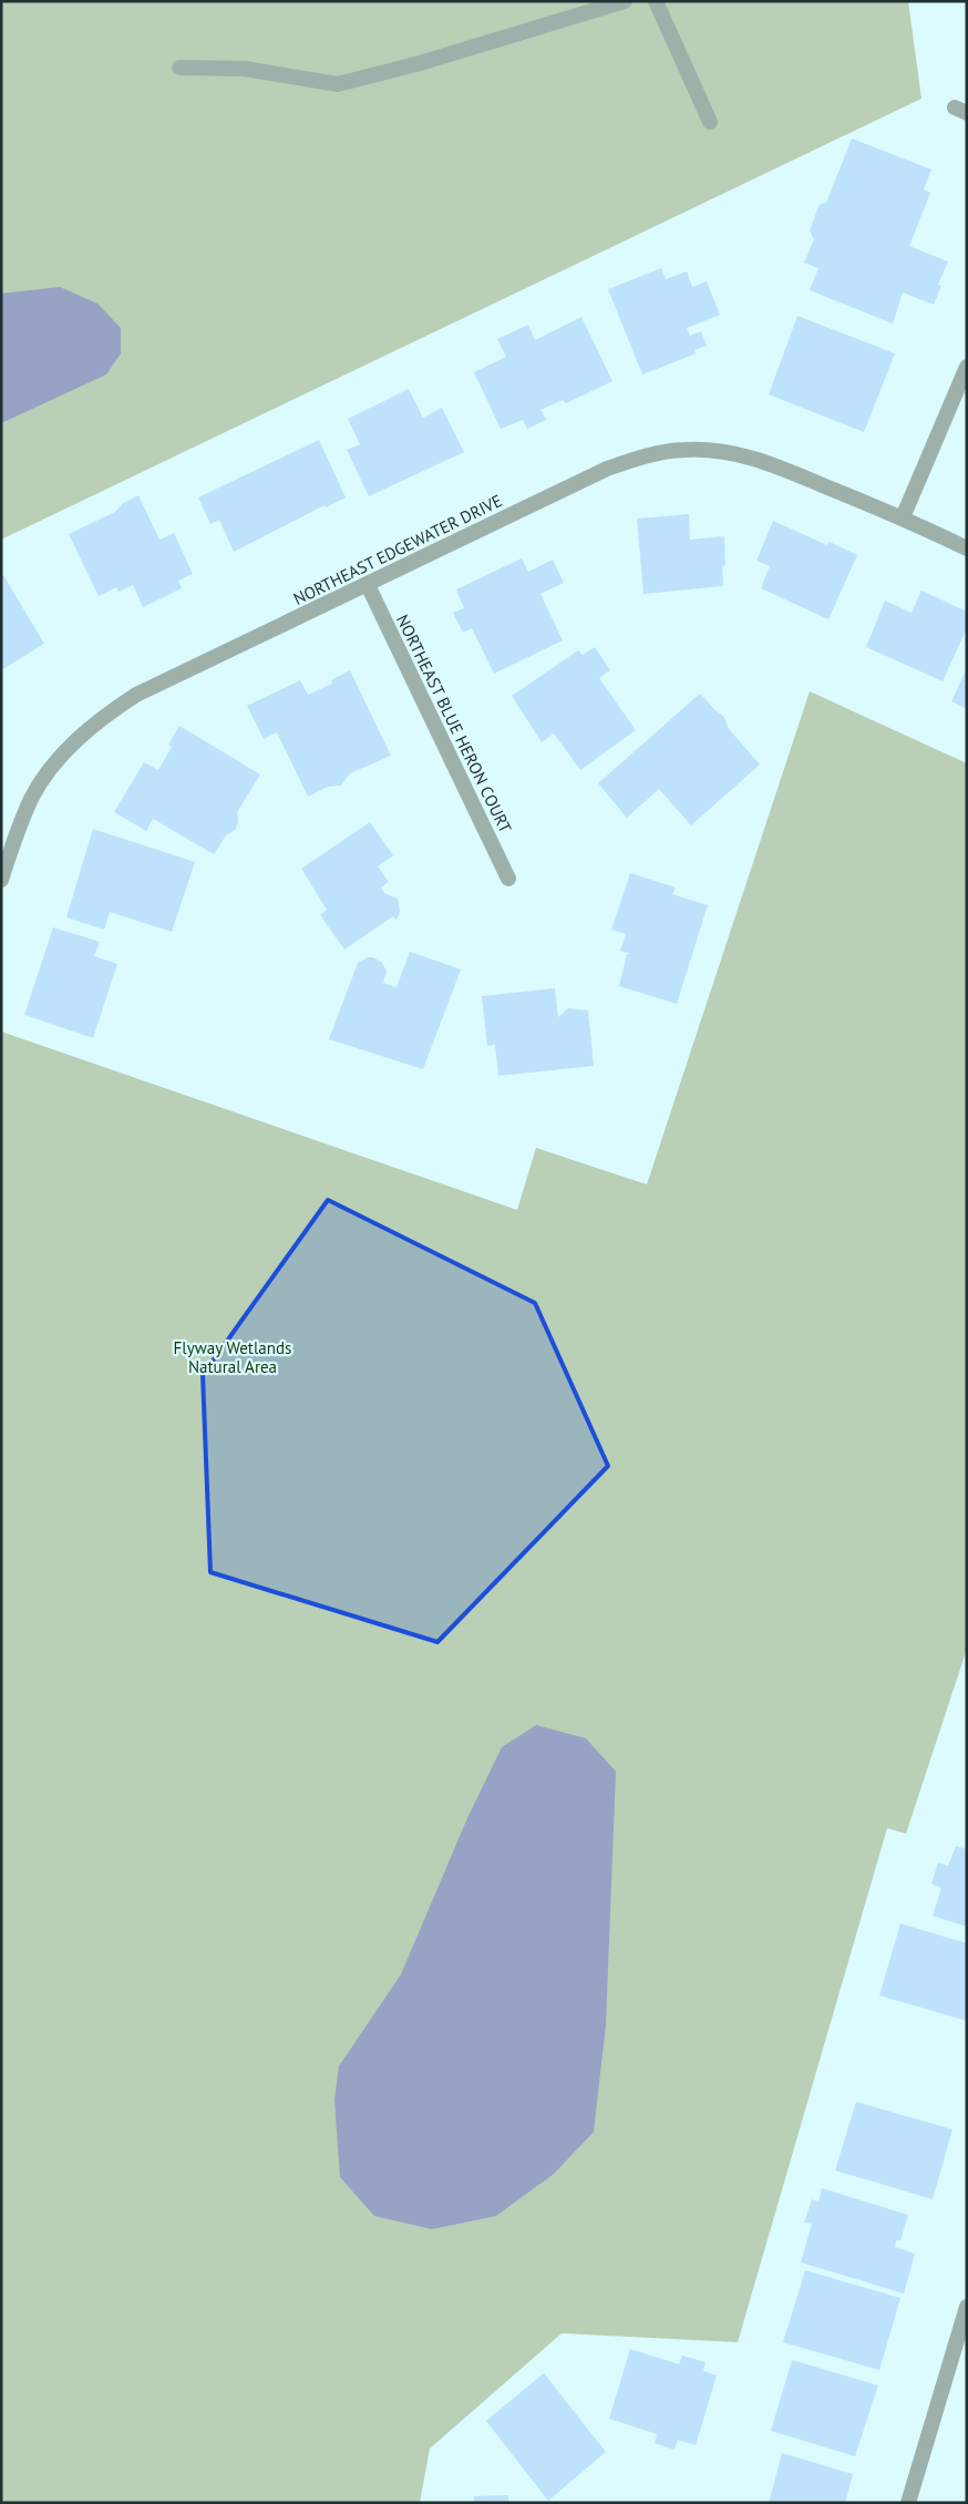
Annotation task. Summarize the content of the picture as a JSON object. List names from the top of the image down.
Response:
{
  "streets": {
    "street": ["NORTHEAST EDGEWATER DRIVE", "NORTHEAST BLUE HERON COURT"]
  },
  "crossings": [
    ["NORTHEAST EDGEWATER DRIVE", "NORTHEAST BLUE HERON COURT"]
  ],
  "parks": ["Flyway Wetlands Natural Area"]
}
